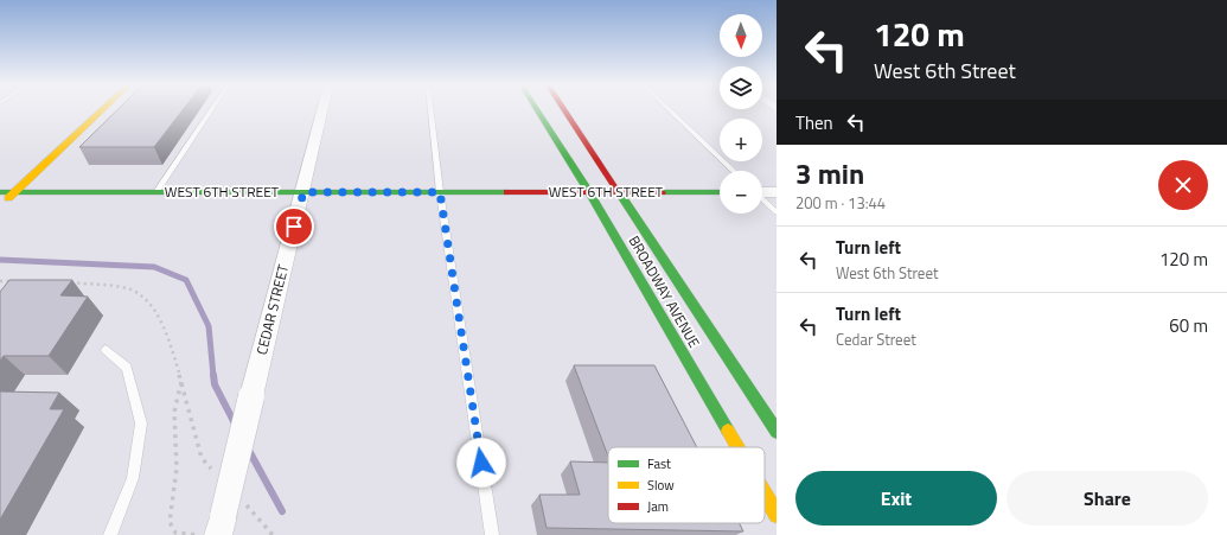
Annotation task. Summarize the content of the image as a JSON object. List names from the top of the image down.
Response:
{
  "streets": {
    "main road": ["WEST 6TH STREET", "BROADWAY AVENUE"],
    "street": ["CEDAR STREET"]
  },
  "crossings": [
    ["WEST 6TH STREET", "BROADWAY AVENUE"],
    ["WEST 6TH STREET", "CEDAR STREET"]
  ],
  "legend": ["Fast", "Slow", "Jam"],
  "north": "bottom",
  "page": {
    "turn": ["120 m", "West 6th Street"],
    "map_buttons": ["+", "−"],
    "then": "Then",
    "heading": ["3 min", "200 m · 13:44"],
    "list": [
      {
        "name": "Turn left",
        "note": "West 6th Street",
        "value": "120 m"
      },
      {
        "name": "Turn left",
        "note": "Cedar Street",
        "value": "60 m"
      }
    ],
    "buttons": ["Exit", "Share"]
  }
}
